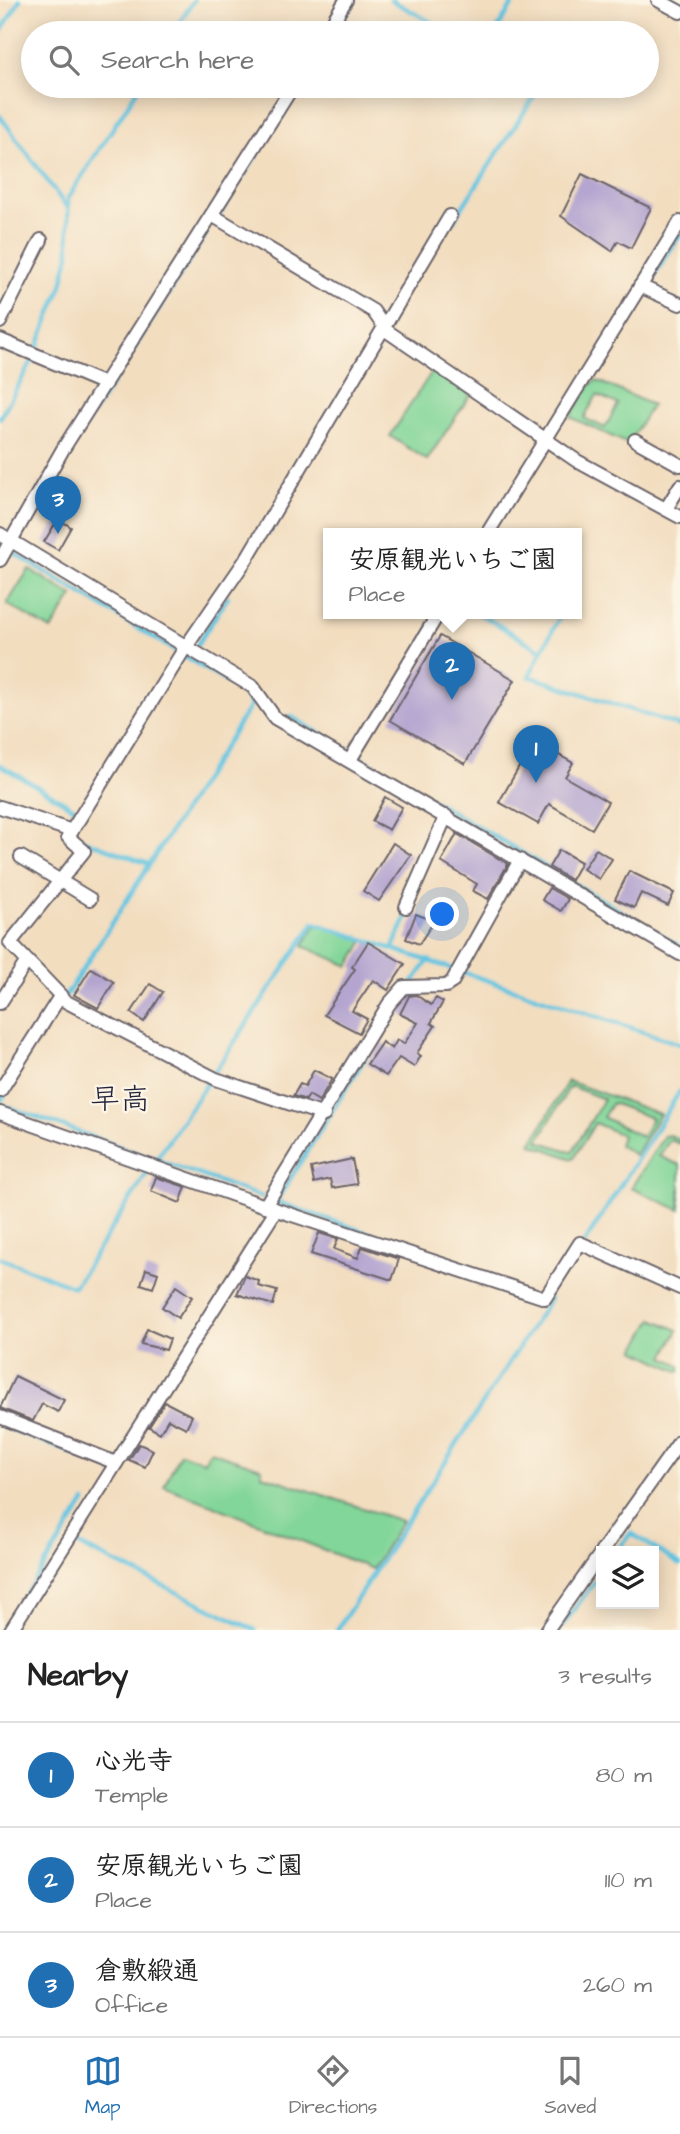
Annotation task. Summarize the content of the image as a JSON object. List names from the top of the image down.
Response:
{
  "districts": ["早高"],
  "page": {
    "search": "Search here",
    "pins": ["3", "2", "1"],
    "popup": ["安原観光いちご園", "Place"],
    "heading": ["Nearby", "3 results"],
    "list": [
      {
        "mark": "1",
        "name": "心光寺",
        "note": "Temple",
        "value": "80 m"
      },
      {
        "mark": "2",
        "name": "安原観光いちご園",
        "note": "Place",
        "value": "110 m"
      },
      {
        "mark": "3",
        "name": "倉敷緞通",
        "note": "Office",
        "value": "260 m"
      }
    ],
    "nav": ["Map", "Directions", "Saved"]
  }
}
